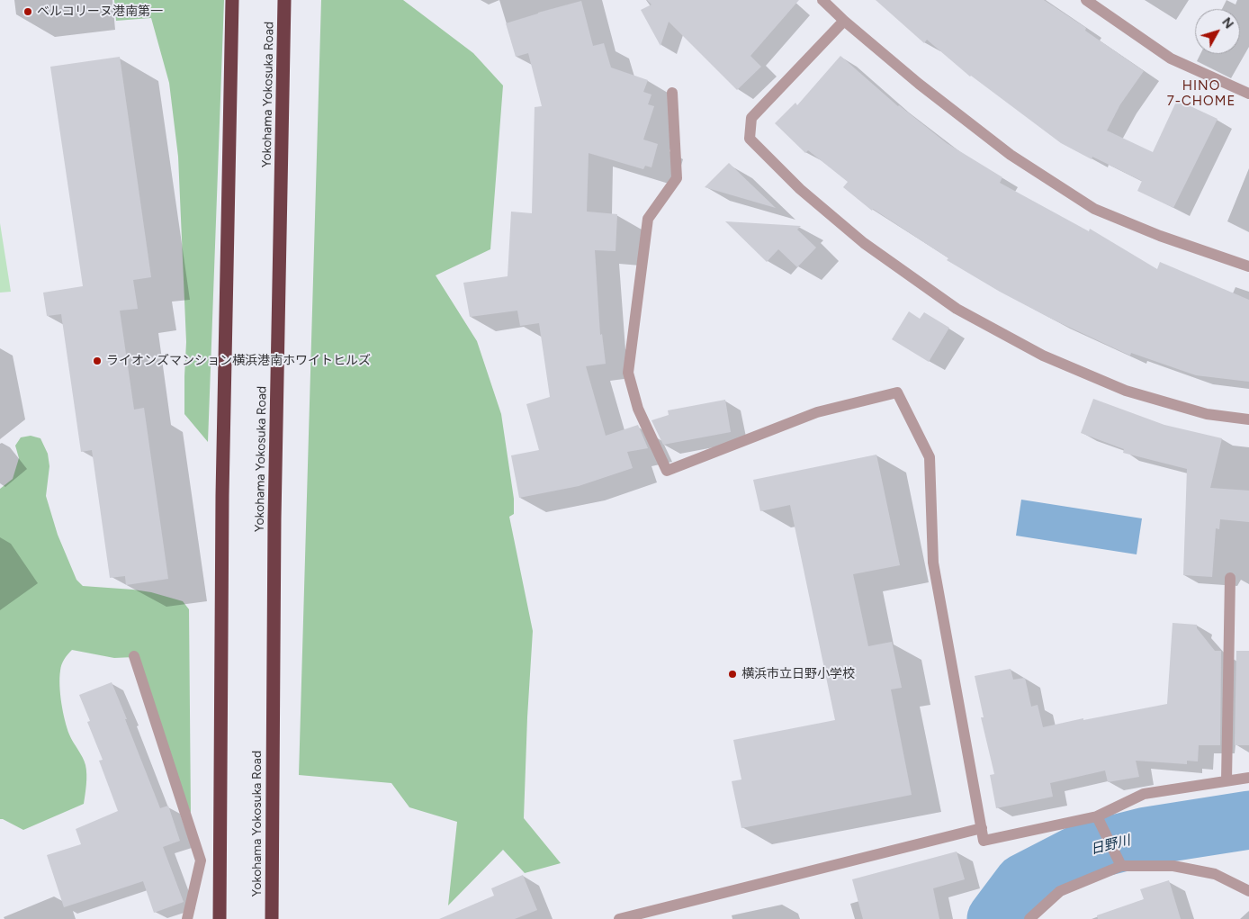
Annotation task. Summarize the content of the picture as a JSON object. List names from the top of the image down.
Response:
{
  "streets": {
    "highway": ["Yokohama Yokosuka Road"]
  },
  "districts": ["HINO 7-CHOME"],
  "water": ["日野川"],
  "places": ["ベルコリーヌ港南第一", "ライオンズマンション横浜港南ホワイトヒルズ", "横浜市立日野小学校"],
  "north": "top right"
}
